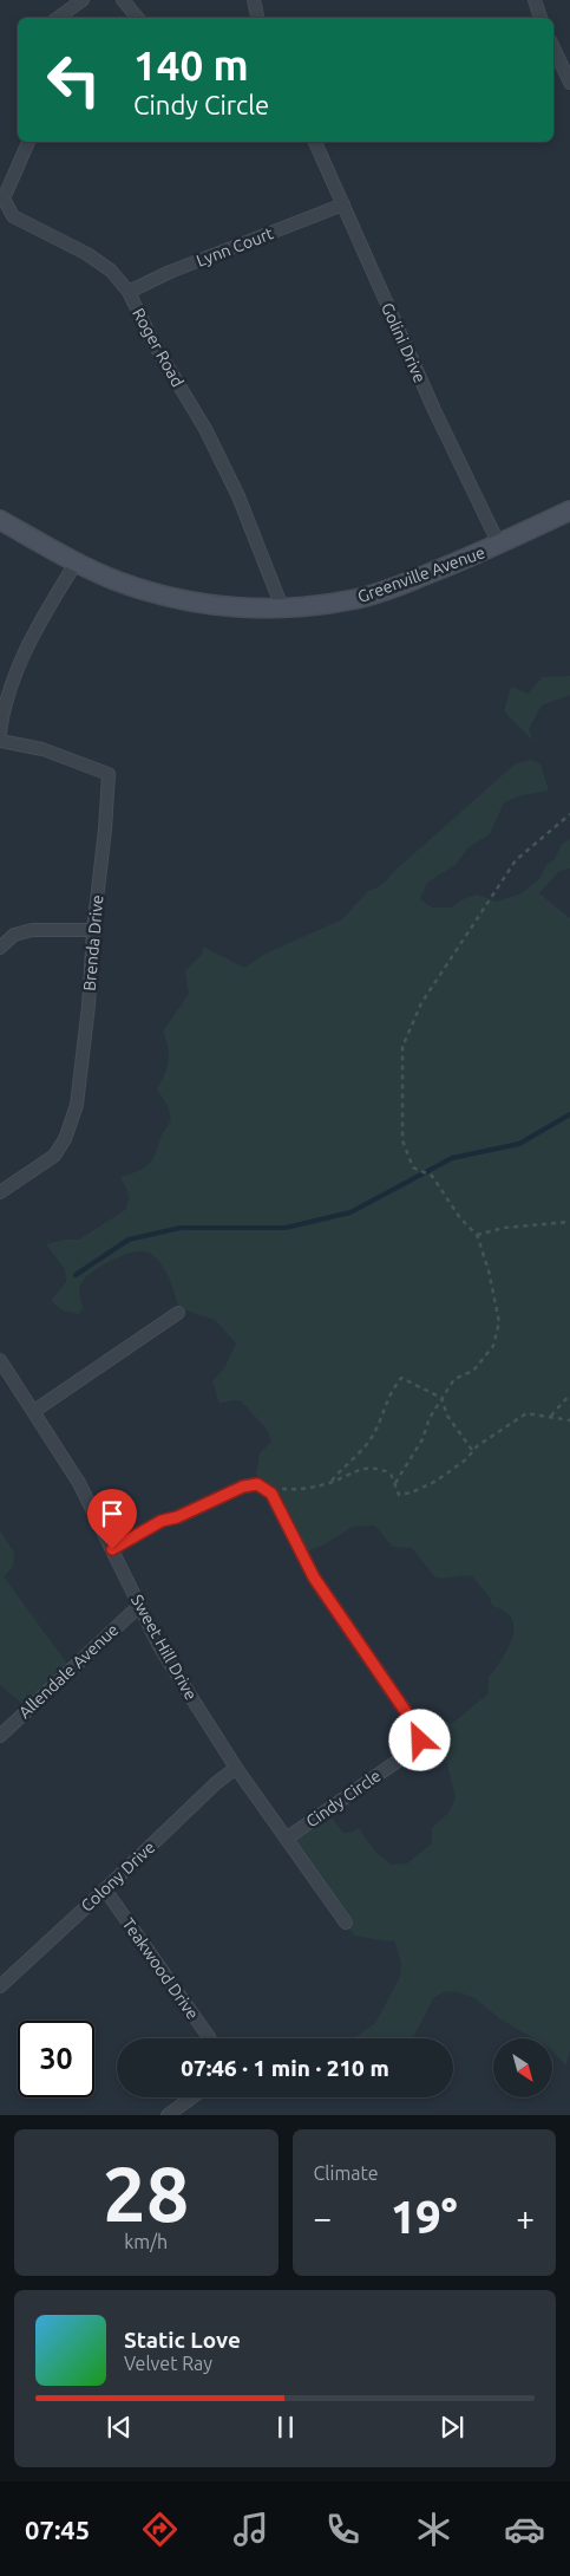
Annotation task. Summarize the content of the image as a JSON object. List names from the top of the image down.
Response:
{
  "streets": {
    "street": [
      "Lynn Court",
      "Golini Drive",
      "Roger Road",
      "Greenville Avenue",
      "Brenda Drive",
      "Sweet Hill Drive",
      "Allendale Avenue",
      "Cindy Circle",
      "Colony Drive",
      "Teakwood Drive"
    ]
  },
  "crossings": [
    ["Lynn Court", "Golini Drive"],
    ["Lynn Court", "Roger Road"],
    ["Golini Drive", "Greenville Avenue"],
    ["Roger Road", "Greenville Avenue"],
    ["Sweet Hill Drive", "Allendale Avenue"],
    ["Sweet Hill Drive", "Cindy Circle"],
    ["Sweet Hill Drive", "Colony Drive"],
    ["Colony Drive", "Teakwood Drive"]
  ],
  "north": "bottom right",
  "page": {
    "turn": ["140 m", "Cindy Circle"],
    "limit": "30",
    "trip": "07:46 · 1 min · 210 m",
    "tile": [
      ["28", "km/h"],
      "Climate"
    ],
    "heat": ["−", "19°", "+"],
    "song": ["Static Love", "Velvet Ray"],
    "tabs": "07:45"
  }
}
